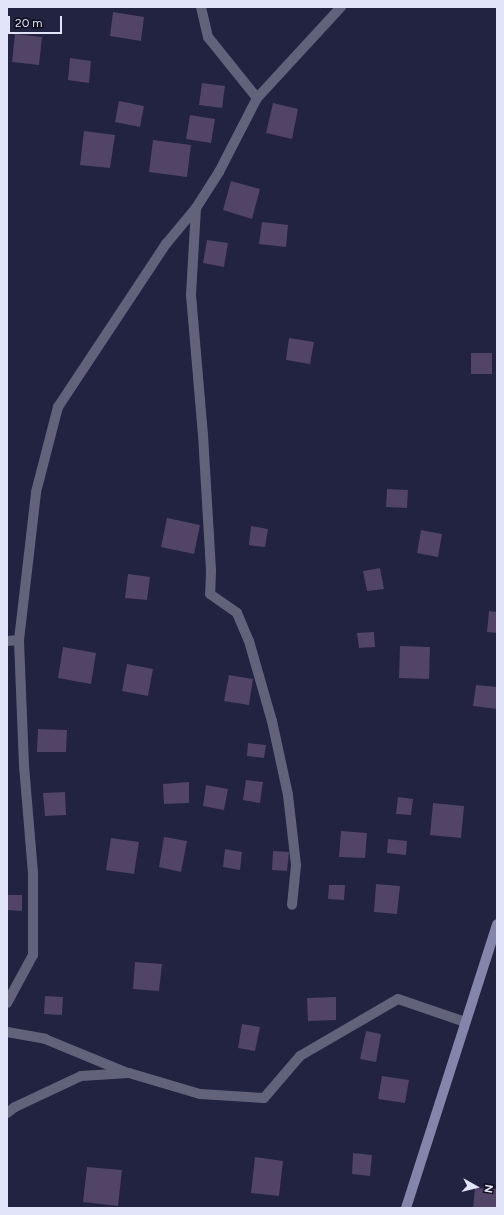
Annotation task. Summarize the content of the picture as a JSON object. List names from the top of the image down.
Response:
{
  "scale_bar": "20 m",
  "north": "right"
}
